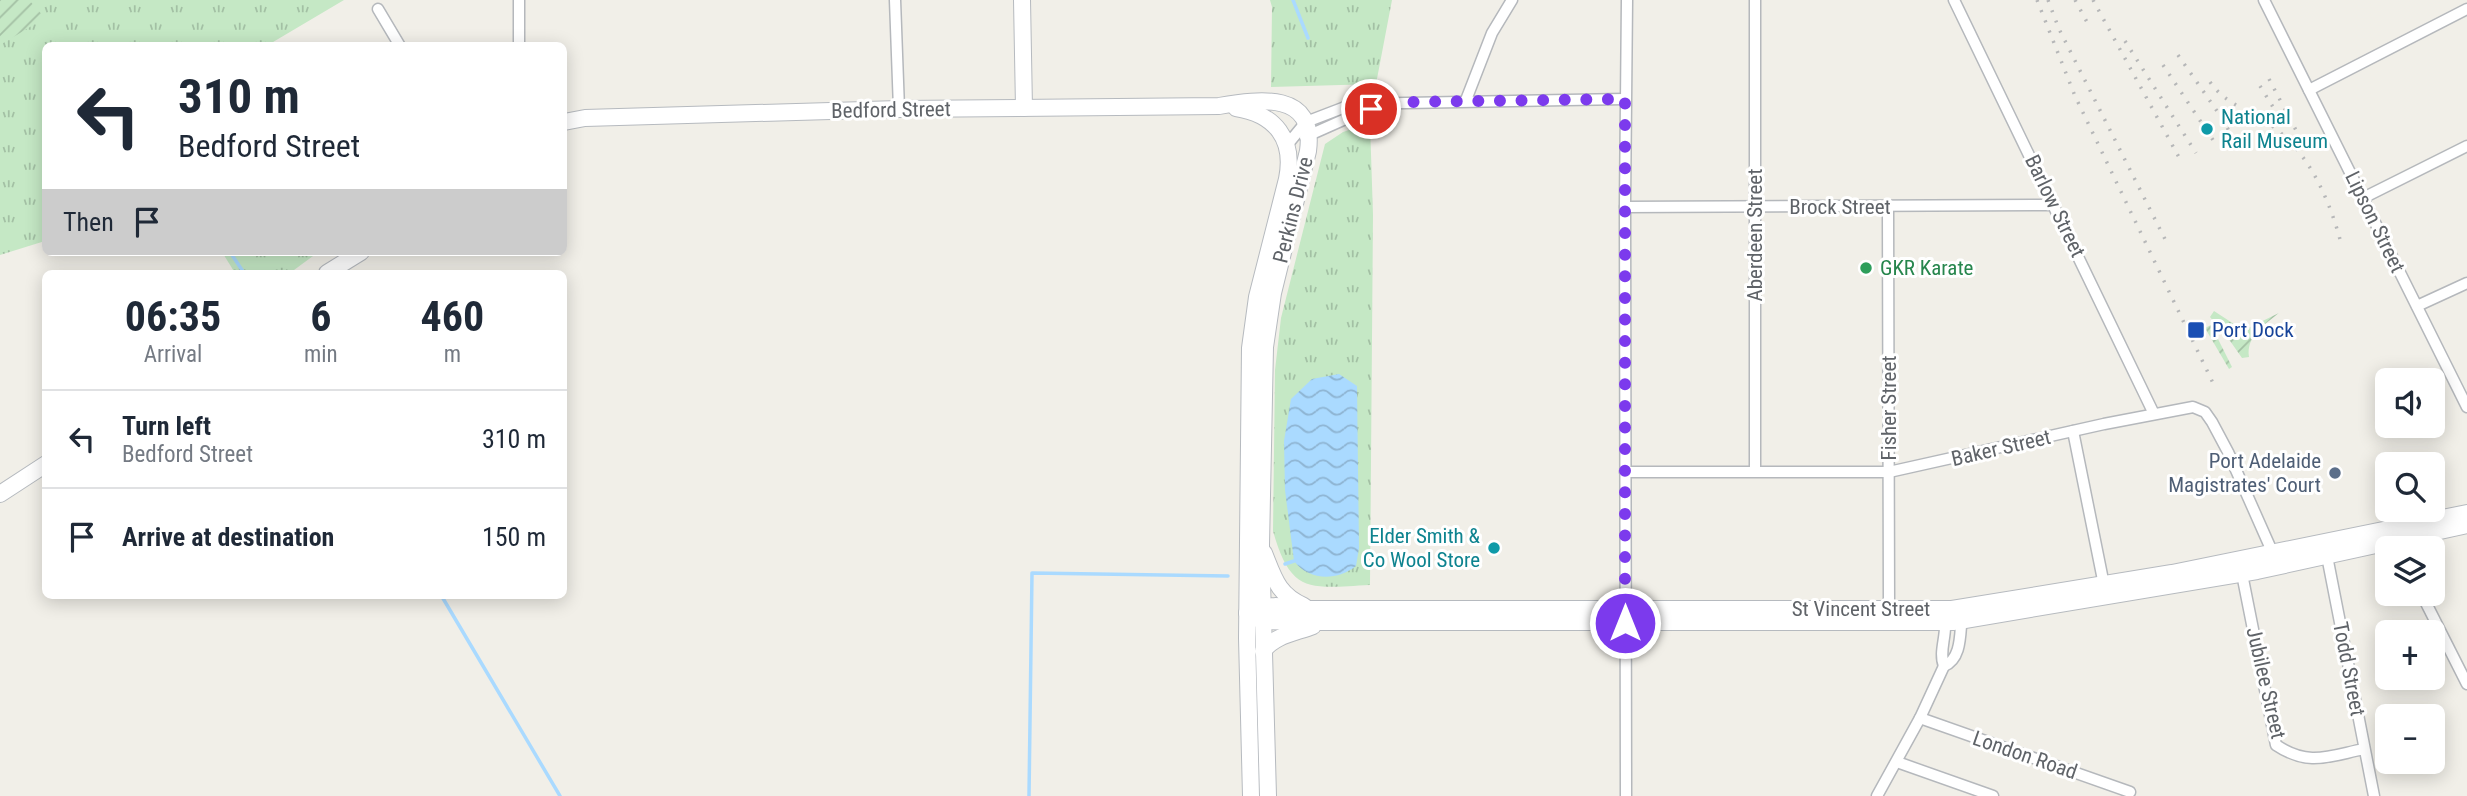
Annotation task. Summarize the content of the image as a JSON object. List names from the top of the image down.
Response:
{
  "streets": {
    "main road": ["Bedford Street", "Perkins Drive", "St Vincent Street"],
    "street": [
      "Barlow Street",
      "Brock Street",
      "Lipson Street",
      "Aberdeen Street",
      "Fisher Street",
      "Baker Street",
      "Todd Street",
      "Jubilee Street",
      "London Road"
    ]
  },
  "crossings": [
    ["Bedford Street", "Perkins Drive"],
    ["Barlow Street", "Brock Street"],
    ["Barlow Street", "Baker Street"],
    ["Brock Street", "Aberdeen Street"],
    ["Brock Street", "Fisher Street"],
    ["Perkins Drive", "St Vincent Street"],
    ["Aberdeen Street", "Baker Street"],
    ["Fisher Street", "Baker Street"],
    ["Fisher Street", "St Vincent Street"],
    ["Baker Street", "St Vincent Street"],
    ["St Vincent Street", "Todd Street"],
    ["St Vincent Street", "Jubilee Street"],
    ["Todd Street", "Jubilee Street"]
  ],
  "places": {
    "other": [
      "National Rail Museum",
      "GKR Karate",
      "Port Adelaide Magistrates' Court",
      "Elder Smith & Co Wool Store"
    ],
    "transit": ["Port Dock"]
  },
  "page": {
    "turn": ["310 m", "Bedford Street"],
    "then": "Then",
    "eta": [
      "06:35",
      "Arrival",
      "6",
      "min",
      "460",
      "m"
    ],
    "map_buttons": ["+", "−"],
    "list": [
      {
        "name": "Turn left",
        "note": "Bedford Street",
        "value": "310 m"
      },
      {
        "name": "Arrive at destination",
        "value": "150 m"
      }
    ]
  }
}
